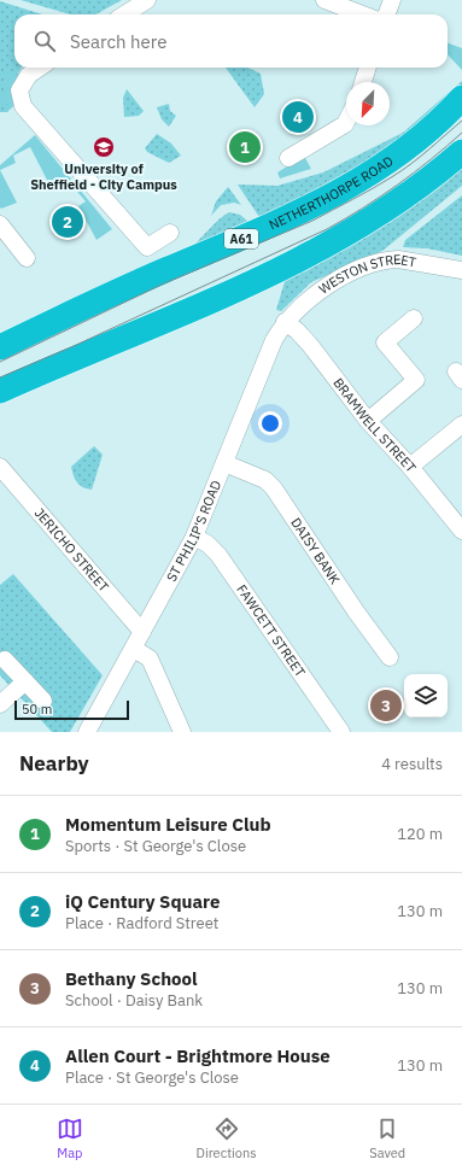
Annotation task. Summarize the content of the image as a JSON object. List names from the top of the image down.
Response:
{
  "streets": {
    "highway": ["NETHERTHORPE ROAD", "A61"],
    "street": [
      "WESTON STREET",
      "BRAMWELL STREET",
      "ST PHILIP'S ROAD",
      "JERICHO STREET",
      "DAISY BANK",
      "FAWCETT STREET"
    ]
  },
  "crossings": [
    ["WESTON STREET", "BRAMWELL STREET"],
    ["WESTON STREET", "ST PHILIP'S ROAD"],
    ["BRAMWELL STREET", "ST PHILIP'S ROAD"],
    ["ST PHILIP'S ROAD", "JERICHO STREET"],
    ["ST PHILIP'S ROAD", "DAISY BANK"],
    ["ST PHILIP'S ROAD", "FAWCETT STREET"]
  ],
  "places": {
    "school or university": ["University of Sheffield - City Campus"]
  },
  "scale_bar": "50 m",
  "north": "bottom left",
  "page": {
    "search": "Search here",
    "pins": [
      "4",
      "1",
      "2",
      "3"
    ],
    "scale": "50 m",
    "heading": ["Nearby", "4 results"],
    "list": [
      {
        "mark": "1",
        "name": "Momentum Leisure Club",
        "note": "Sports · St George's Close",
        "value": "120 m"
      },
      {
        "mark": "2",
        "name": "iQ Century Square",
        "note": "Place · Radford Street",
        "value": "130 m"
      },
      {
        "mark": "3",
        "name": "Bethany School",
        "note": "School · Daisy Bank",
        "value": "130 m"
      },
      {
        "mark": "4",
        "name": "Allen Court - Brightmore House",
        "note": "Place · St George's Close",
        "value": "130 m"
      }
    ],
    "nav": ["Map", "Directions", "Saved"]
  }
}
